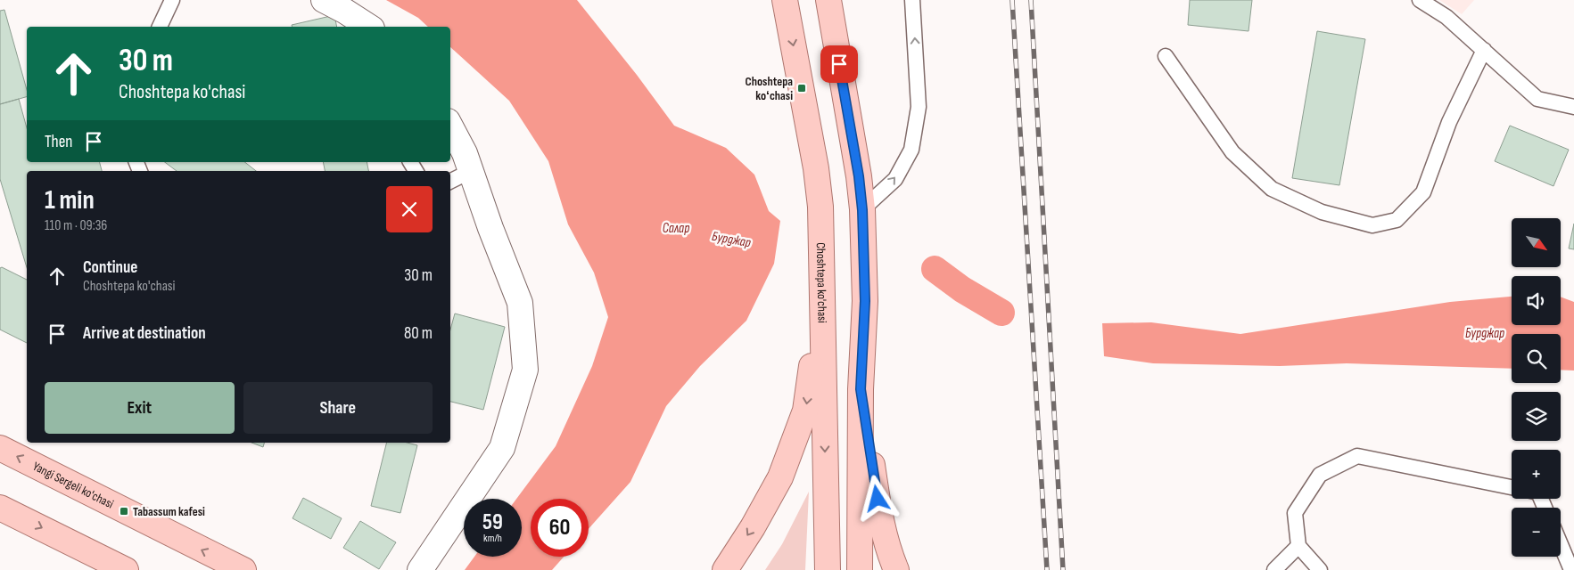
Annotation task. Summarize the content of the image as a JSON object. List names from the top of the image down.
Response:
{
  "streets": {
    "main road": ["Choshtepa ko'chasi", "Yangi Sergeli ko'chasi"]
  },
  "water": ["Салар", "Бурджар"],
  "places": {
    "transit": ["Choshtepa koʻchasi", "Tabassum kafesi"]
  },
  "north": "bottom right",
  "page": {
    "turn": ["30 m", "Choshtepa ko'chasi"],
    "then": "Then",
    "heading": ["1 min", "110 m · 09:36"],
    "map_buttons": ["+", "−"],
    "list": [
      {
        "name": "Continue",
        "note": "Choshtepa ko'chasi",
        "value": "30 m"
      },
      {
        "name": "Arrive at destination",
        "value": "80 m"
      }
    ],
    "buttons": ["Exit", "Share"],
    "speed": "59 km/h",
    "limit": "60"
  }
}
